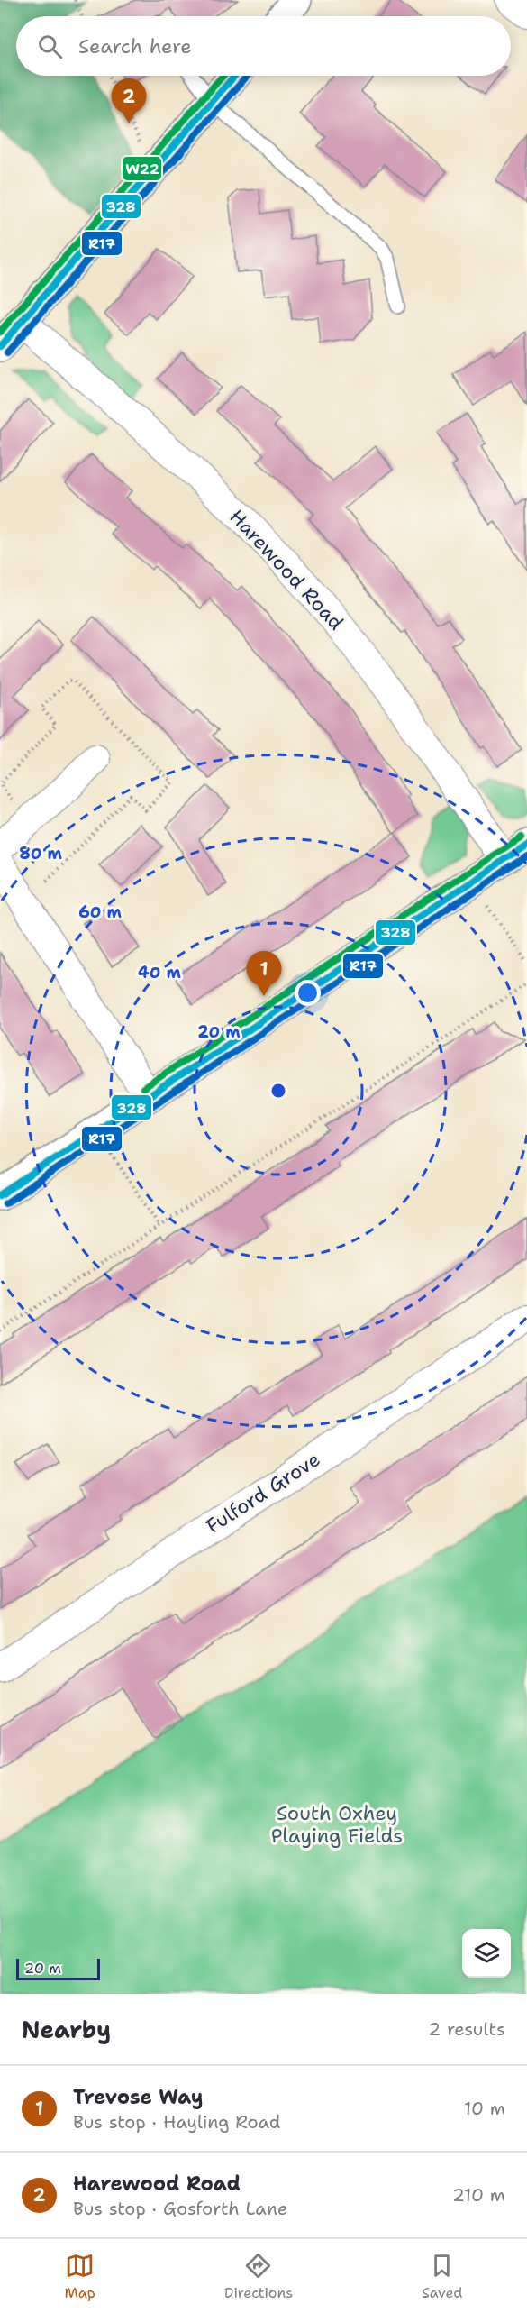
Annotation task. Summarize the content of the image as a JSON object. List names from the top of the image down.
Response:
{
  "streets": {
    "street": ["Harewood Road", "Fulford Grove"]
  },
  "parks": ["South Oxhey Playing Fields"],
  "lines": ["transit line 328", "transit line R17", "transit line W22"],
  "scale_bar": "20 m",
  "page": {
    "search": "Search here",
    "pins": ["2", "1"],
    "scale": "20 m",
    "heading": ["Nearby", "2 results"],
    "list": [
      {
        "mark": "1",
        "name": "Trevose Way",
        "note": "Bus stop · Hayling Road",
        "value": "10 m"
      },
      {
        "mark": "2",
        "name": "Harewood Road",
        "note": "Bus stop · Gosforth Lane",
        "value": "210 m"
      }
    ],
    "nav": ["Map", "Directions", "Saved"]
  },
  "rings": [
    "80 m",
    "60 m",
    "40 m",
    "20 m"
  ]
}
